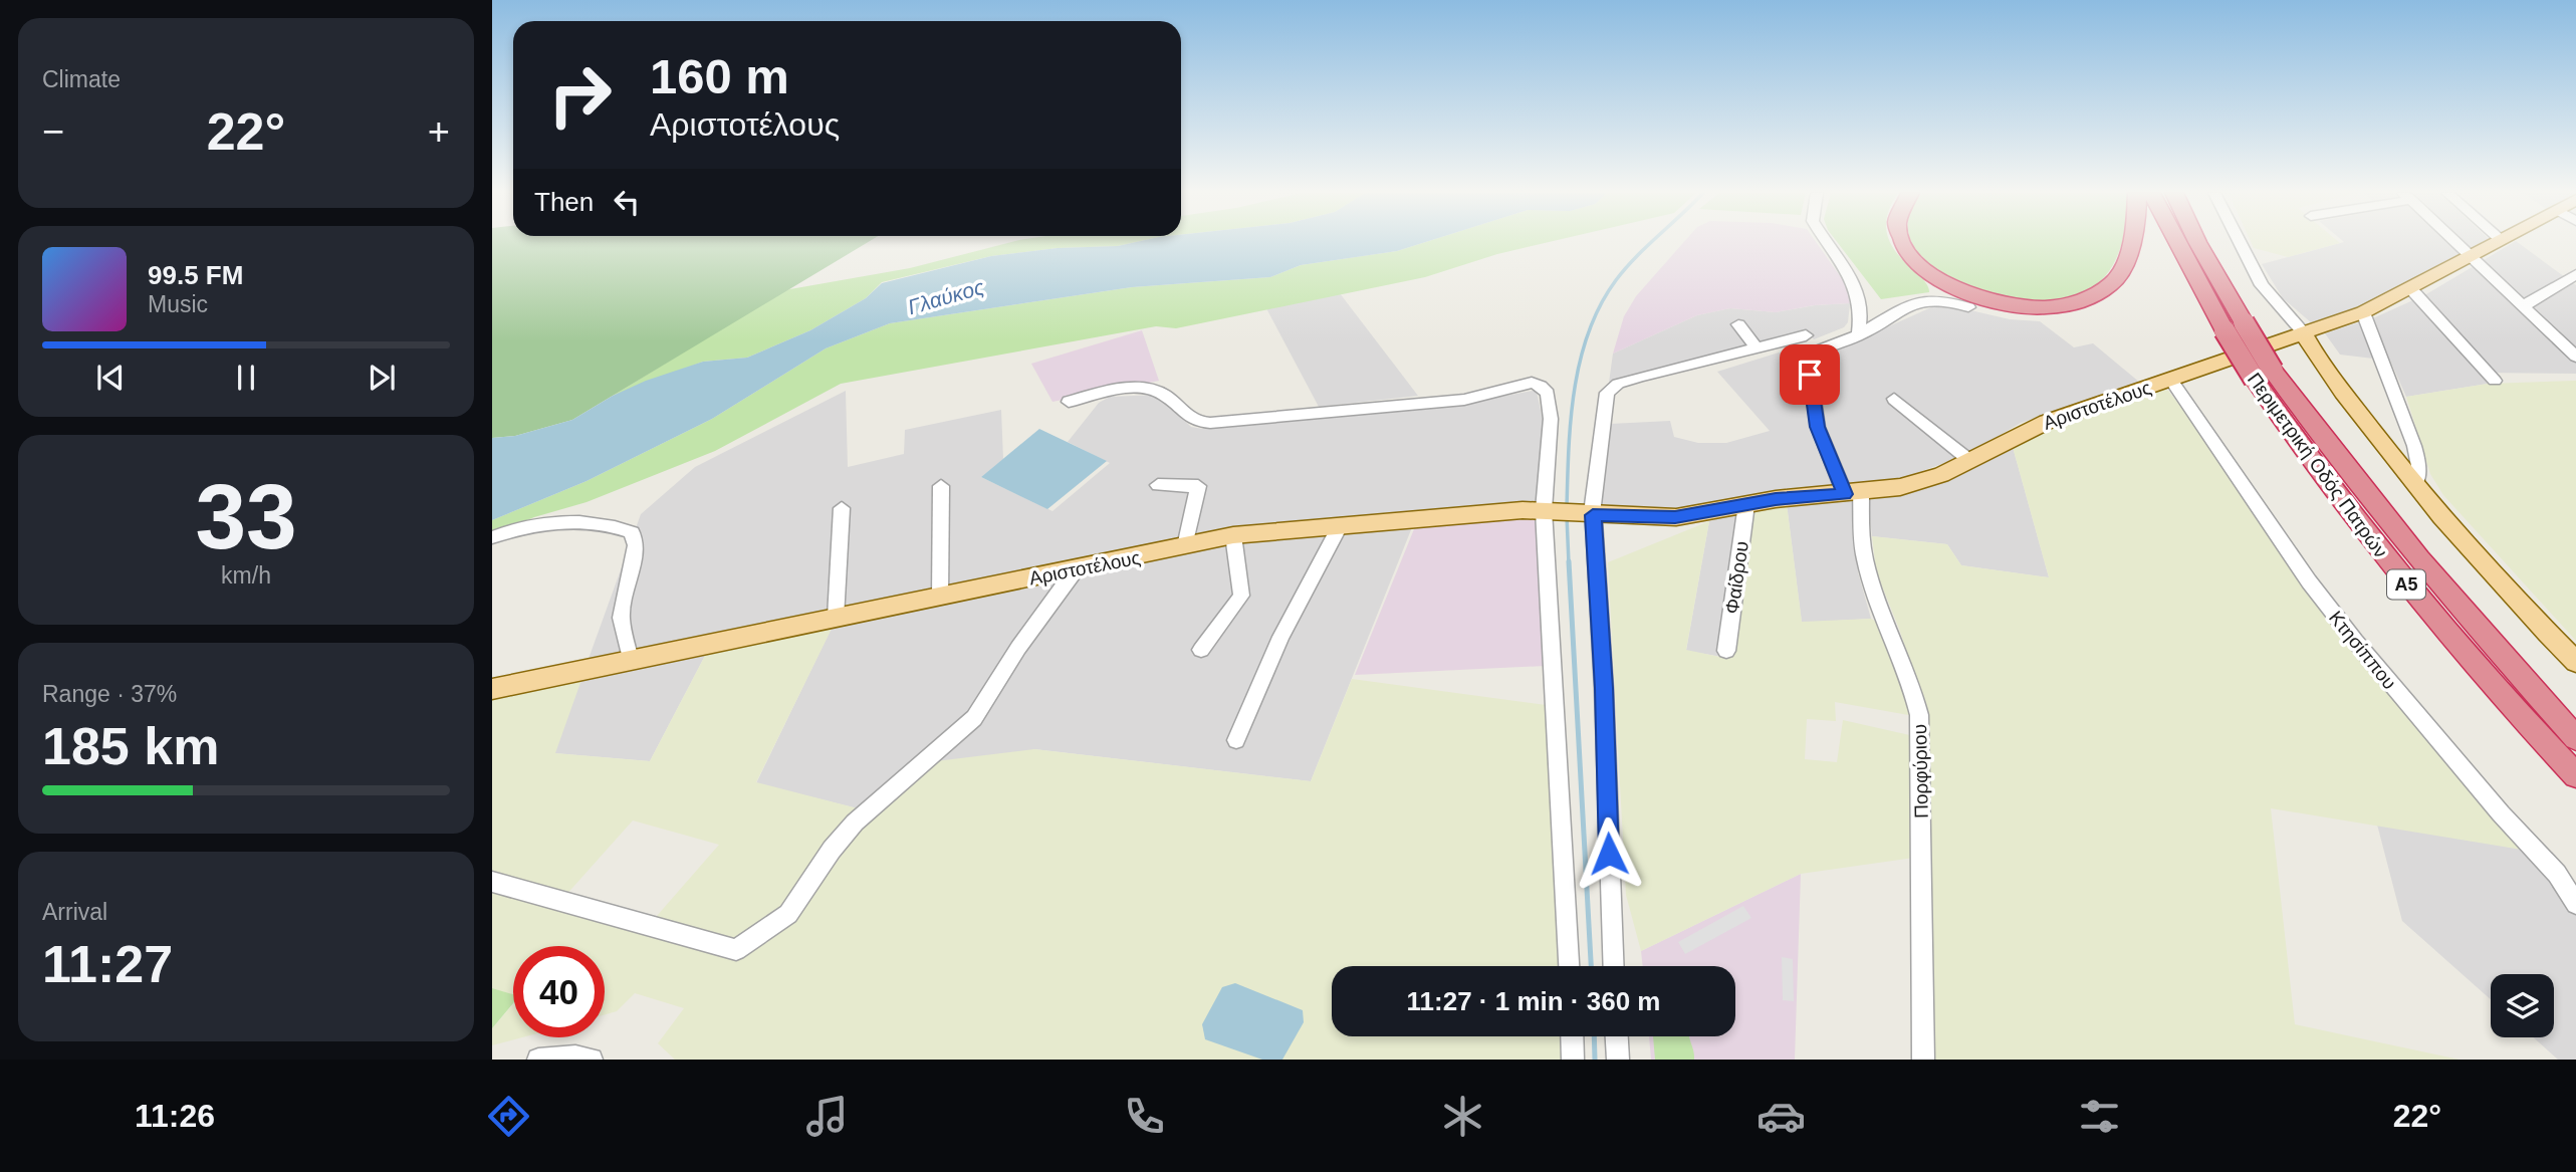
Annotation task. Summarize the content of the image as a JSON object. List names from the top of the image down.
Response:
{
  "streets": {
    "highway": ["Περιμετρική Οδός Πατρών", "Α5"],
    "main road": ["Αριστοτέλους"],
    "street": ["Φαίδρου", "Κτησίππου", "Πορφύριου"]
  },
  "crossings": [
    ["Αριστοτέλους", "Φαίδρου"],
    ["Αριστοτέλους", "Κτησίππου"],
    ["Αριστοτέλους", "Πορφύριου"]
  ],
  "water": ["Γλαύκος"],
  "page": {
    "tile": [
      "Climate",
      ["33", "km/h"],
      ["Range · 37%", "185 km"],
      ["Arrival", "11:27"]
    ],
    "turn": ["160 m", "Αριστοτέλους"],
    "heat": ["−", "22°", "+"],
    "then": "Then",
    "song": ["99.5 FM", "Music"],
    "limit": "40",
    "trip": "11:27 · 1 min · 360 m",
    "tabs": ["11:26", "22°"]
  }
}
